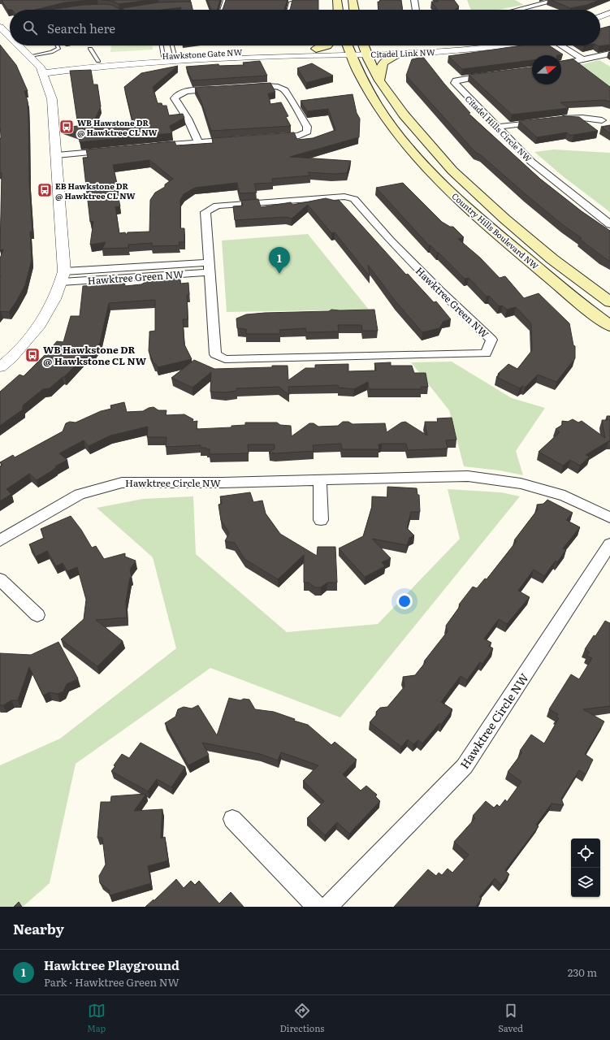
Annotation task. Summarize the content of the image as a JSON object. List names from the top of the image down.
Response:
{
  "streets": {
    "main road": ["Country Hills Boulevard NW"],
    "street": [
      "Citadel Link NW",
      "Hawkstone Gate NW",
      "Citadel Hills Circle NW",
      "Hawktree Green NW",
      "Hawktree Circle NW"
    ]
  },
  "crossings": [
    ["Citadel Link NW", "Hawkstone Gate NW"],
    ["Citadel Link NW", "Country Hills Boulevard NW"],
    ["Hawkstone Gate NW", "Country Hills Boulevard NW"]
  ],
  "places": {
    "bus stop": ["WB Hawstone DR @ Hawktree CL NW", "EB Hawkstone DR @ Hawktree CL NW", "WB Hawkstone DR @ Hawkstone CL NW"]
  },
  "north": "right",
  "page": {
    "search": "Search here",
    "pins": "1",
    "heading": "Nearby",
    "list": [
      {
        "mark": "1",
        "name": "Hawktree Playground",
        "note": "Park · Hawktree Green NW",
        "value": "230 m"
      }
    ],
    "nav": ["Map", "Directions", "Saved"]
  }
}
